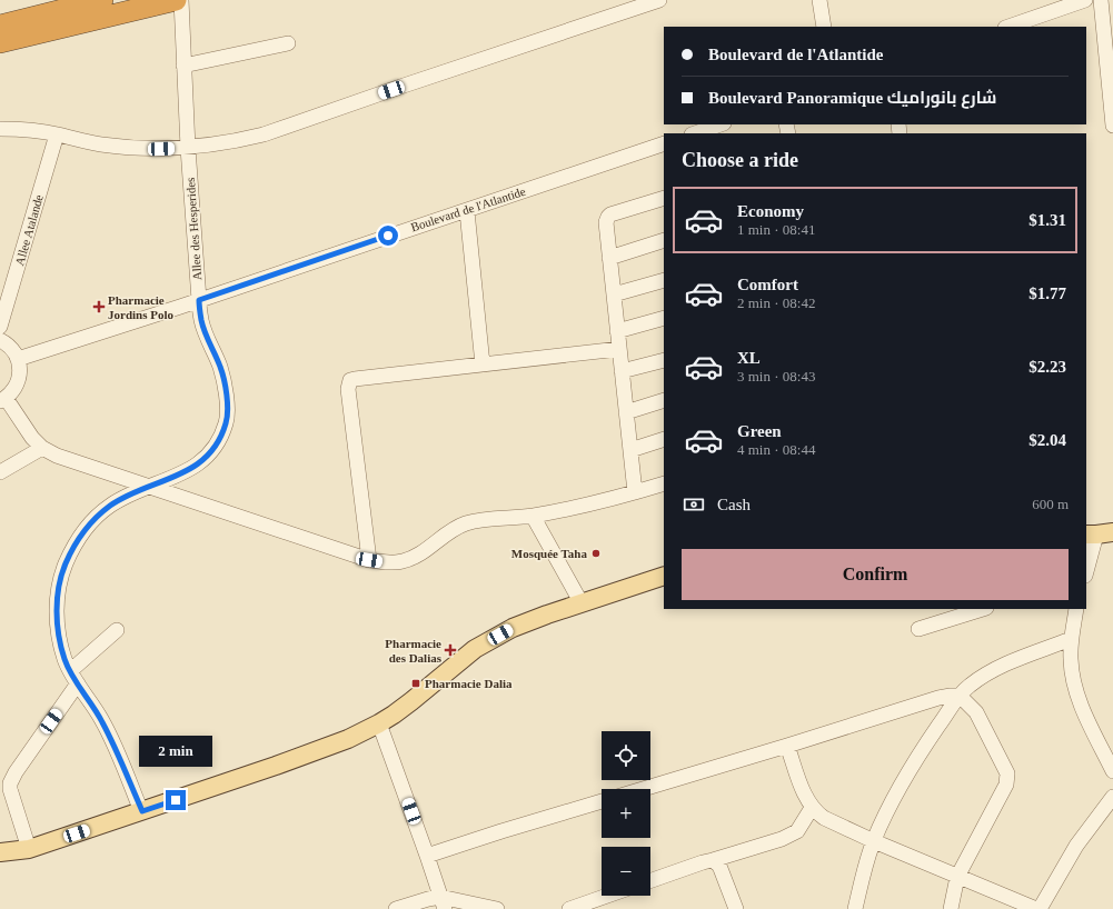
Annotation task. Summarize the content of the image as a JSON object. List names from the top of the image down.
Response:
{
  "streets": {
    "street": ["Boulevard de l'Atlantide", "Allee des Hesperides", "Allee Atalande"]
  },
  "crossings": [
    ["Boulevard de l'Atlantide", "Allee des Hesperides"]
  ],
  "places": {
    "health": ["Pharmacie Jordins Polo", "Pharmacie des Dalias"],
    "other": ["Mosquée Taha"],
    "transit": ["Pharmacie Dalia"]
  },
  "page": {
    "banner": ["Boulevard de l'Atlantide", "Boulevard Panoramique شارع بانوراميك"],
    "heading": "Choose a ride",
    "list": [
      {
        "name": "Economy",
        "note": "1 min · 08:41",
        "value": "$1.31"
      },
      {
        "name": "Comfort",
        "note": "2 min · 08:42",
        "value": "$1.77"
      },
      {
        "name": "XL",
        "note": "3 min · 08:43",
        "value": "$2.23"
      },
      {
        "name": "Green",
        "note": "4 min · 08:44",
        "value": "$2.04"
      }
    ],
    "pay": ["Cash", "600 m"],
    "buttons": "Confirm",
    "map_buttons": ["+", "−"],
    "bubble": "2 min"
  }
}
